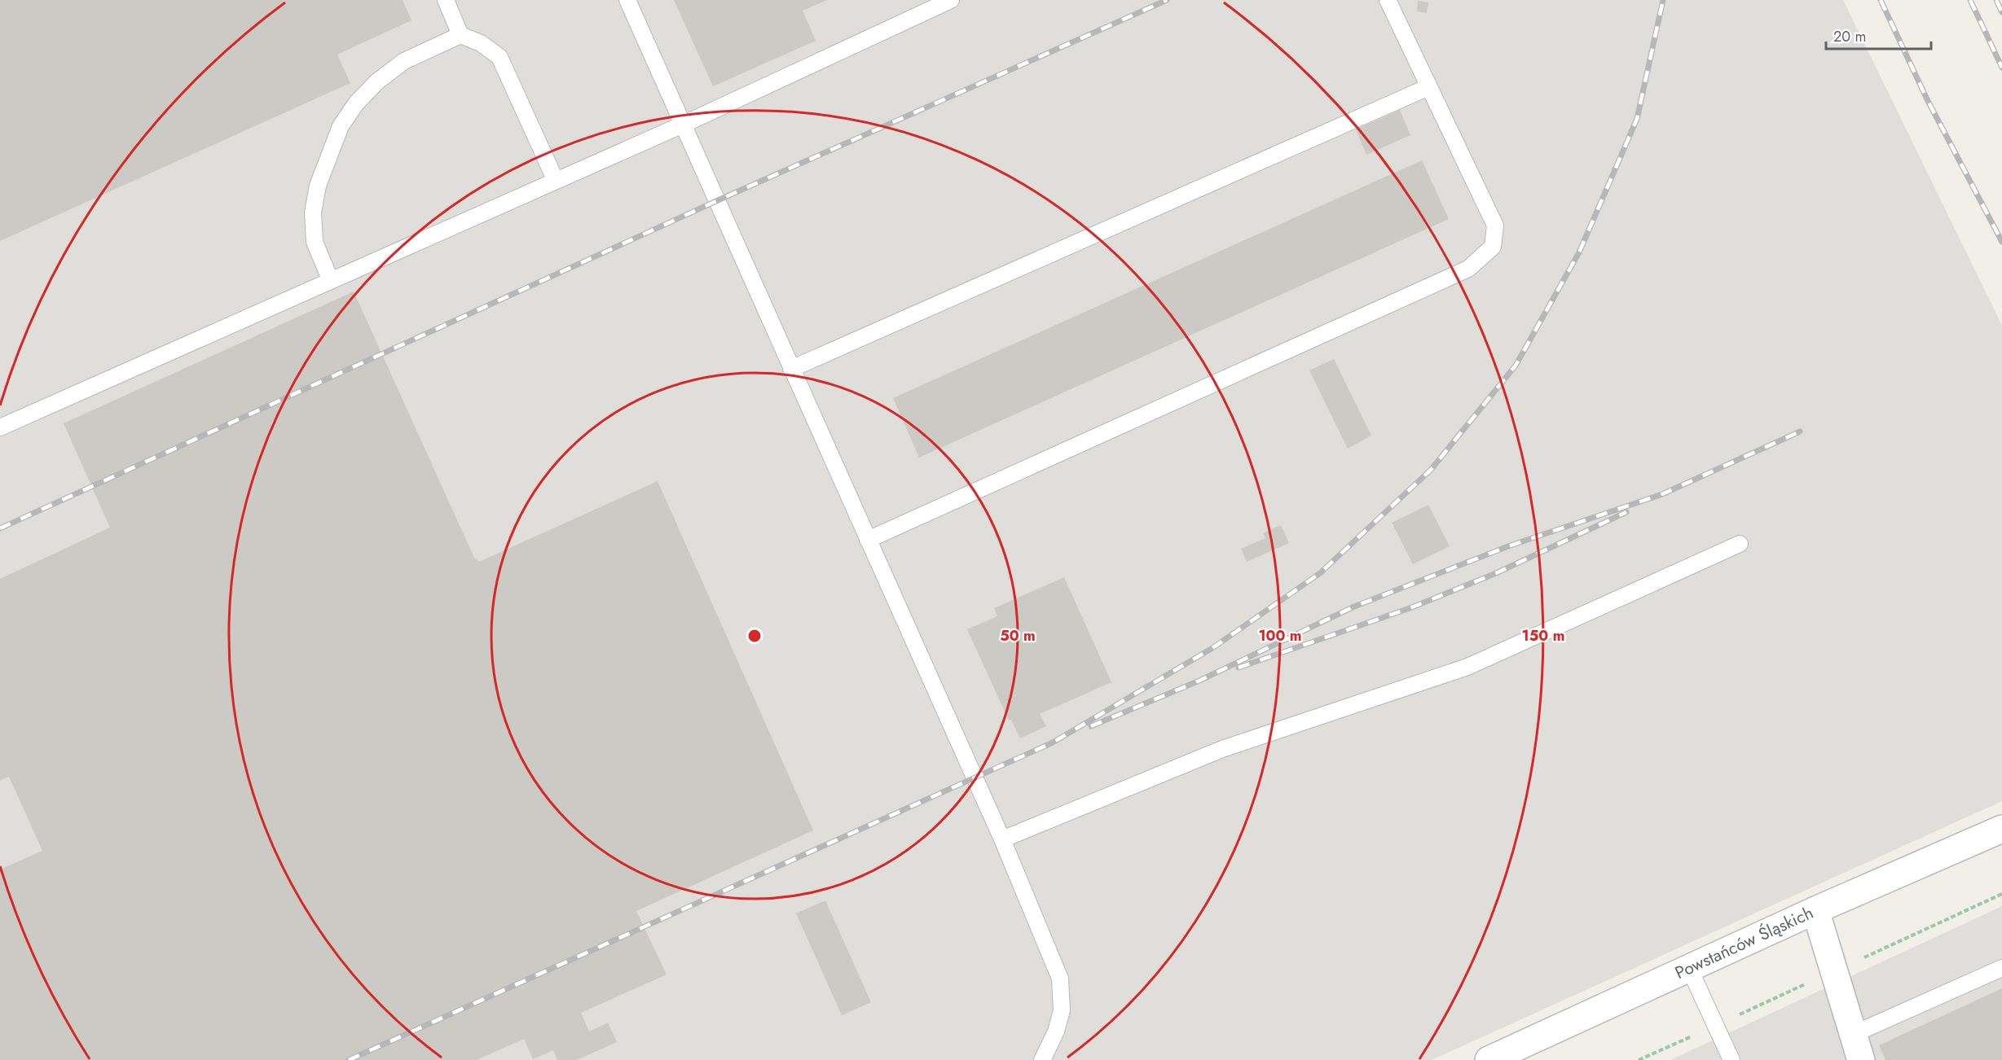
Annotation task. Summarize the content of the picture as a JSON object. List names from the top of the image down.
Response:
{
  "streets": {
    "main road": ["Powstańców Śląskich"]
  },
  "scale_bar": "20 m",
  "rings": ["50 m", "100 m", "150 m"]
}
